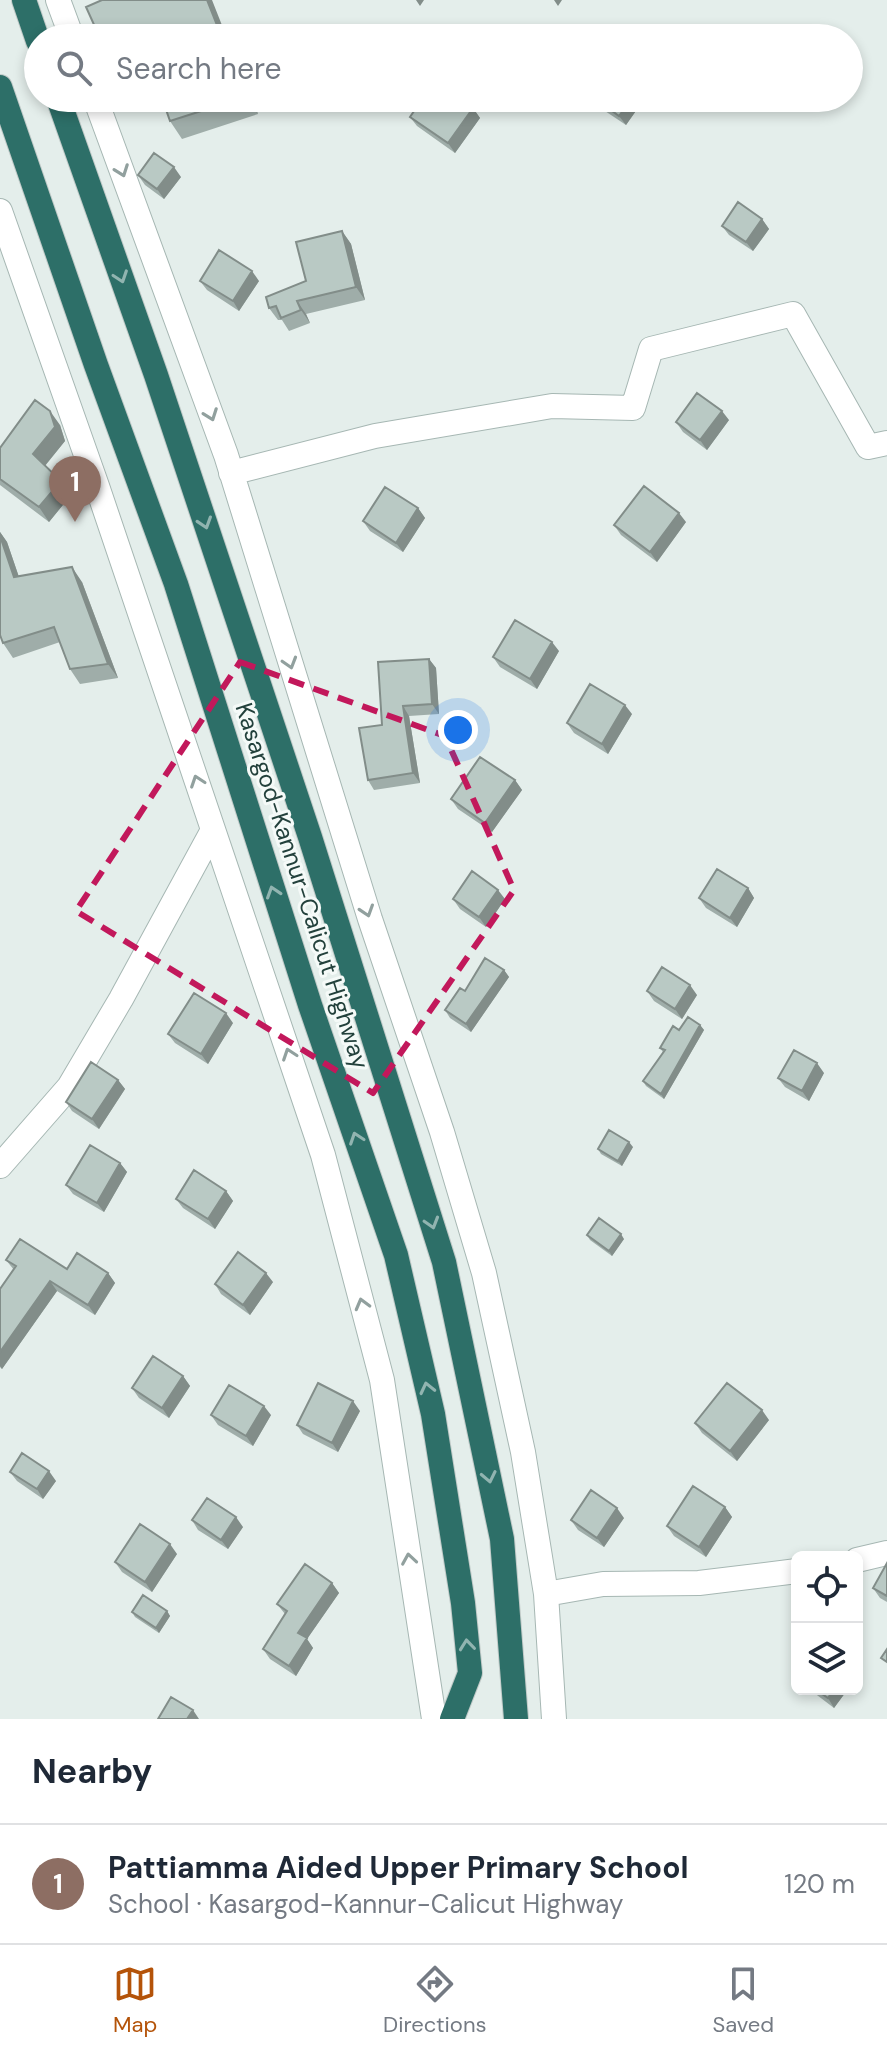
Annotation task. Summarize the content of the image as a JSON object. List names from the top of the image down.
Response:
{
  "streets": {
    "highway": ["Kasargod-Kannur-Calicut Highway"]
  },
  "page": {
    "search": "Search here",
    "pins": "1",
    "heading": "Nearby",
    "list": [
      {
        "mark": "1",
        "name": "Pattiamma Aided Upper Primary School",
        "note": "School · Kasargod-Kannur-Calicut Highway",
        "value": "120 m"
      }
    ],
    "nav": ["Map", "Directions", "Saved"]
  }
}
